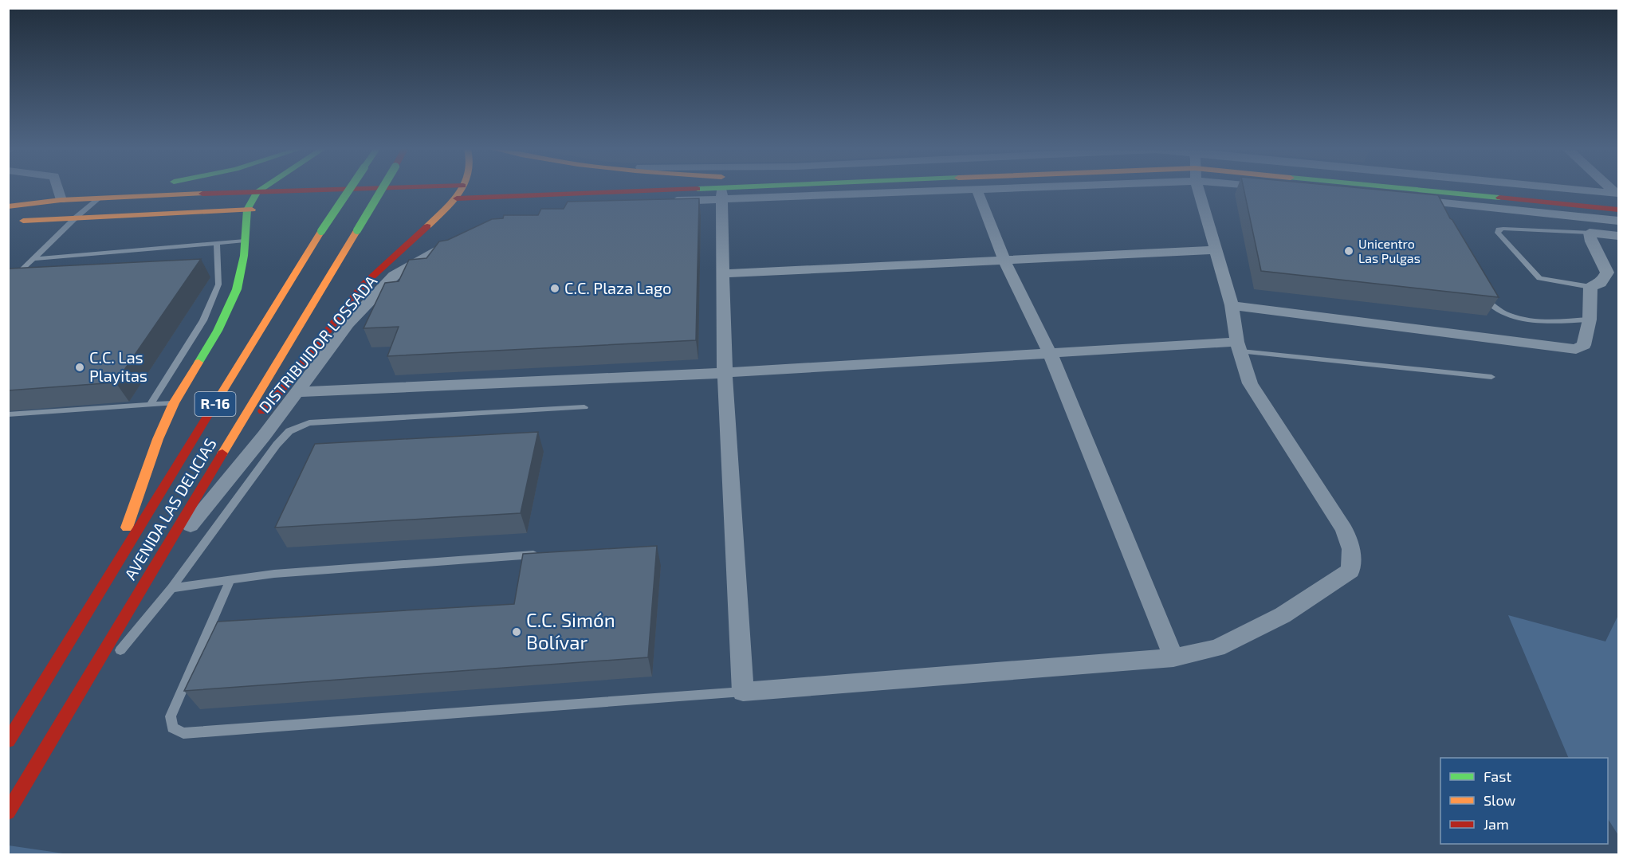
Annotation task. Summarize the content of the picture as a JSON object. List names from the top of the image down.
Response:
{
  "streets": {
    "main road": ["DISTRIBUIDOR LOSSADA", "R-16", "AVENIDA LAS DELICIAS"]
  },
  "crossings": [
    ["DISTRIBUIDOR LOSSADA", "AVENIDA LAS DELICIAS"]
  ],
  "places": [
    "Unicentro Las Pulgas",
    "C.C. Plaza Lago",
    "C.C. Las Playitas",
    "C.C. Simón Bolívar"
  ],
  "legend": ["Fast", "Slow", "Jam"]
}
